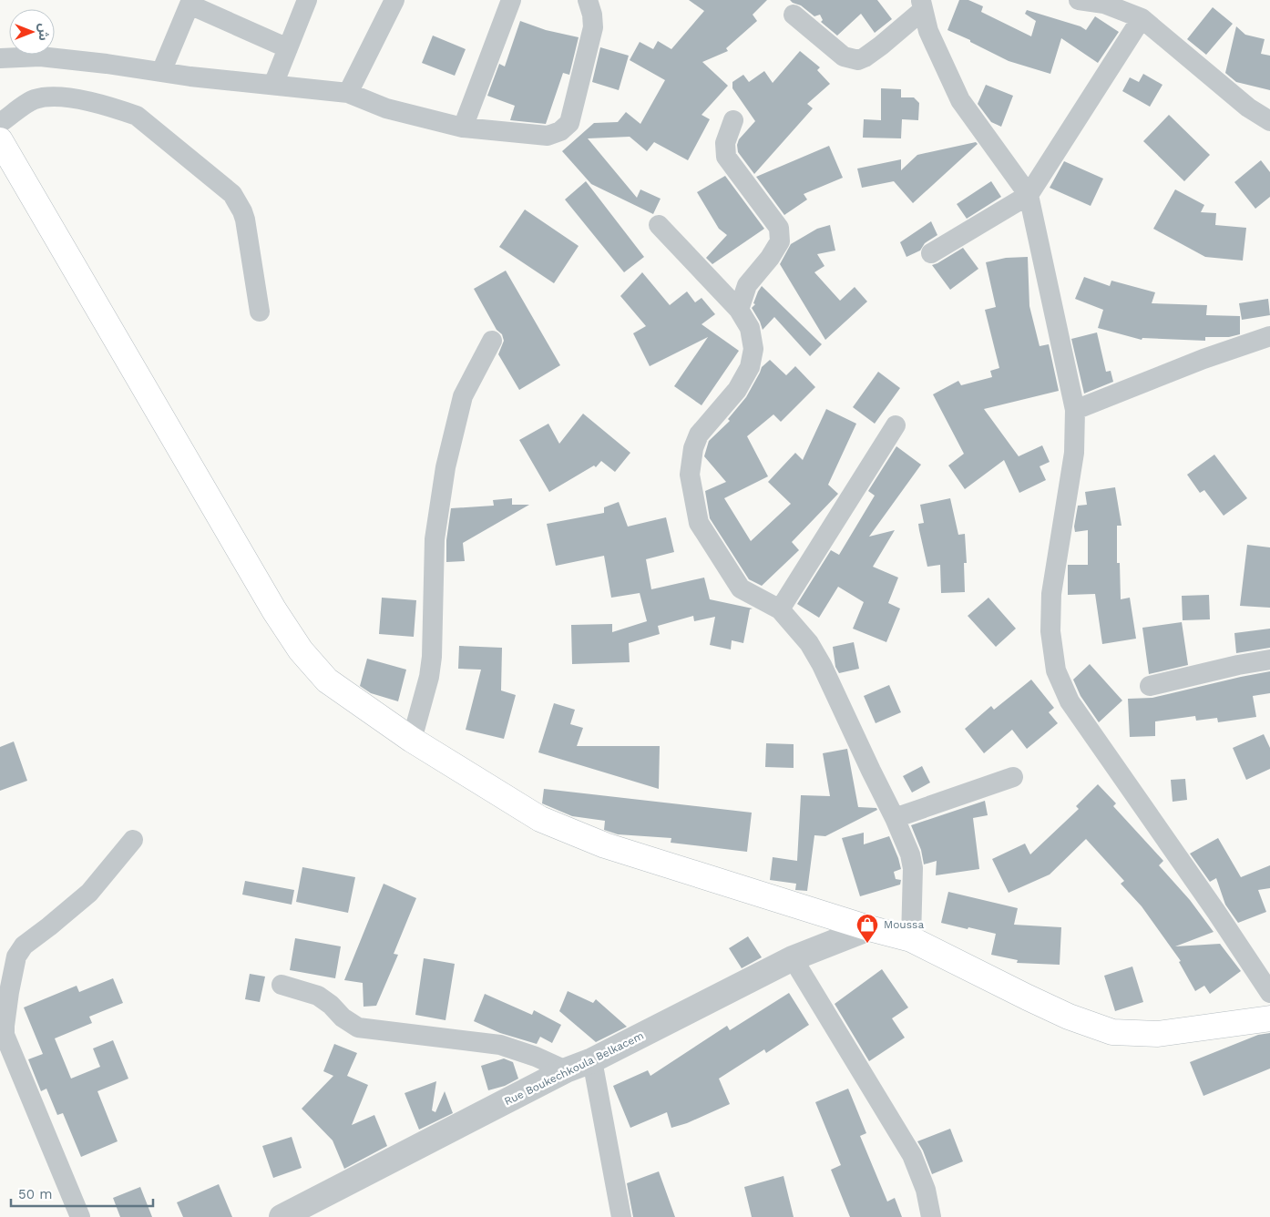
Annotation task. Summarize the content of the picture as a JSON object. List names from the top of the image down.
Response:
{
  "streets": {
    "street": ["Rue Boukechkoula Belkacem"]
  },
  "places": {
    "shop": ["Moussa"]
  },
  "scale_bar": "50 m",
  "north": "right"
}
